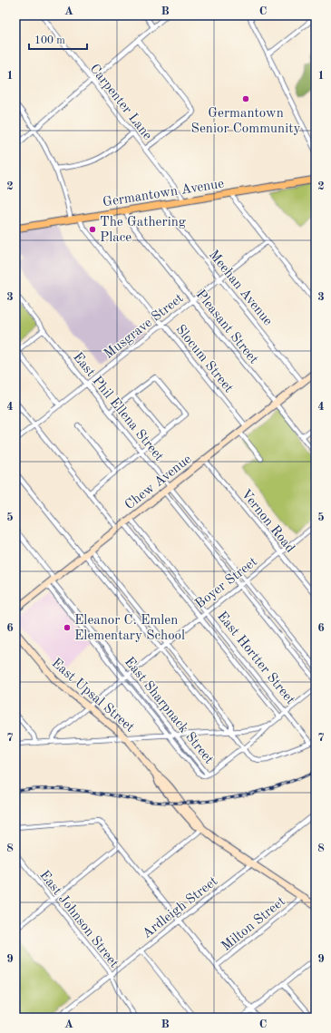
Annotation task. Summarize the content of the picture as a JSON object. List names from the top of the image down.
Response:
{
  "streets": {
    "main road": ["Germantown Avenue"],
    "street": [
      "Carpenter Lane",
      "Meehan Avenue",
      "Musgrave Street",
      "Pleasant Street",
      "Slocum Street",
      "East Phil Ellena Street",
      "Chew Avenue",
      "Vernon Road",
      "Boyer Street",
      "East Hortter Street",
      "East Upsal Street",
      "East Sharpnack Street",
      "Ardleigh Street",
      "East Johnson Street",
      "Milton Street"
    ]
  },
  "crossings": [
    ["Carpenter Lane", "Germantown Avenue"],
    ["Germantown Avenue", "Meehan Avenue"],
    ["Germantown Avenue", "Pleasant Street"],
    ["Germantown Avenue", "Slocum Street"],
    ["Meehan Avenue", "Musgrave Street"],
    ["Meehan Avenue", "Chew Avenue"],
    ["Musgrave Street", "Pleasant Street"],
    ["Musgrave Street", "Slocum Street"],
    ["Musgrave Street", "East Phil Ellena Street"],
    ["Pleasant Street", "Chew Avenue"],
    ["Slocum Street", "Chew Avenue"],
    ["East Phil Ellena Street", "Chew Avenue"],
    ["East Phil Ellena Street", "Boyer Street"],
    ["Chew Avenue", "Vernon Road"],
    ["Chew Avenue", "East Hortter Street"],
    ["Chew Avenue", "East Sharpnack Street"],
    ["Vernon Road", "Boyer Street"],
    ["Boyer Street", "East Hortter Street"],
    ["Boyer Street", "East Upsal Street"],
    ["Boyer Street", "East Sharpnack Street"],
    ["East Upsal Street", "Ardleigh Street"],
    ["East Upsal Street", "Milton Street"],
    ["Ardleigh Street", "East Johnson Street"]
  ],
  "places": ["Germantown Senior Community", "The Gathering Place", "Eleanor C. Emlen Elementary School"],
  "scale_bar": "100 m",
  "grid": {
    "columns": ["A", "B", "C"],
    "rows": [
      "1",
      "2",
      "3",
      "4",
      "5",
      "6",
      "7",
      "8",
      "9"
    ]
  }
}
